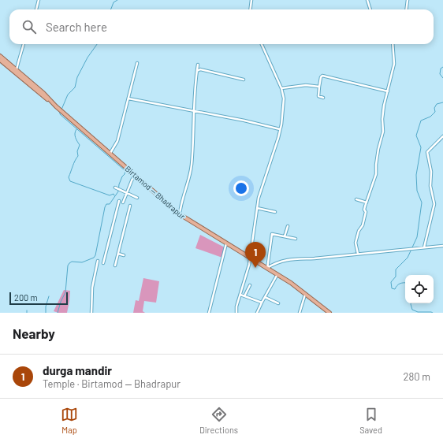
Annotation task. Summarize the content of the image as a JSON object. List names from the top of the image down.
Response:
{
  "streets": {
    "main road": ["Birtamod — Bhadrapur"]
  },
  "scale_bar": "200 m",
  "page": {
    "search": "Search here",
    "pins": "1",
    "scale": "200 m",
    "heading": "Nearby",
    "list": [
      {
        "mark": "1",
        "name": "durga mandir",
        "note": "Temple · Birtamod — Bhadrapur",
        "value": "280 m"
      }
    ],
    "nav": ["Map", "Directions", "Saved"]
  }
}
